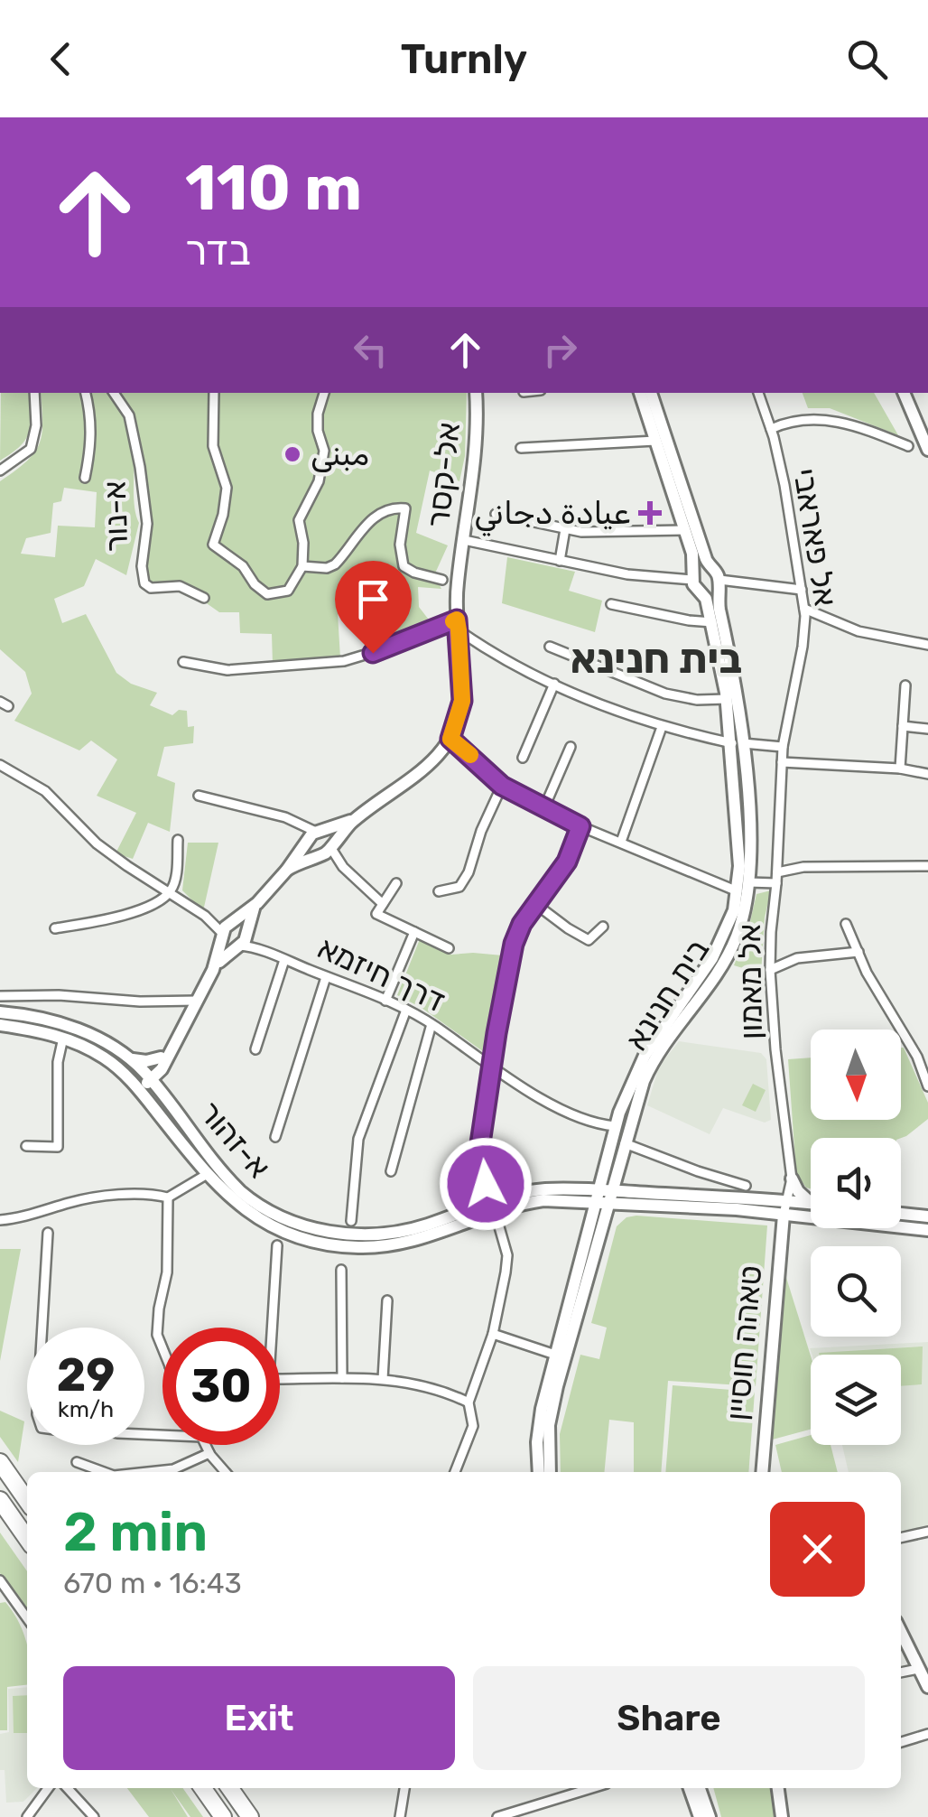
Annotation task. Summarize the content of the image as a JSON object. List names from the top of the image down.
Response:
{
  "streets": {
    "street": [
      "אל-קסר",
      "א-נור",
      "אל פאראבי",
      "דרך חיזמא",
      "אל מאמון",
      "בית חנינא",
      "א-זהור",
      "טאהה חוסיין"
    ]
  },
  "crossings": [
    ["אל פאראבי", "אל מאמון"],
    ["דרך חיזמא", "בית חנינא"],
    ["אל מאמון", "טאהה חוסיין"],
    ["בית חנינא", "א-זהור"]
  ],
  "districts": ["בית חנינא"],
  "places": {
    "other": ["مبنى"],
    "health": ["عيادة دجاني"]
  },
  "north": "bottom",
  "page": {
    "header": "Turnly",
    "turn": ["110 m", "בדר"],
    "speed": "29 km/h",
    "limit": "30",
    "heading": ["2 min", "670 m · 16:43"],
    "buttons": ["Exit", "Share"]
  }
}
